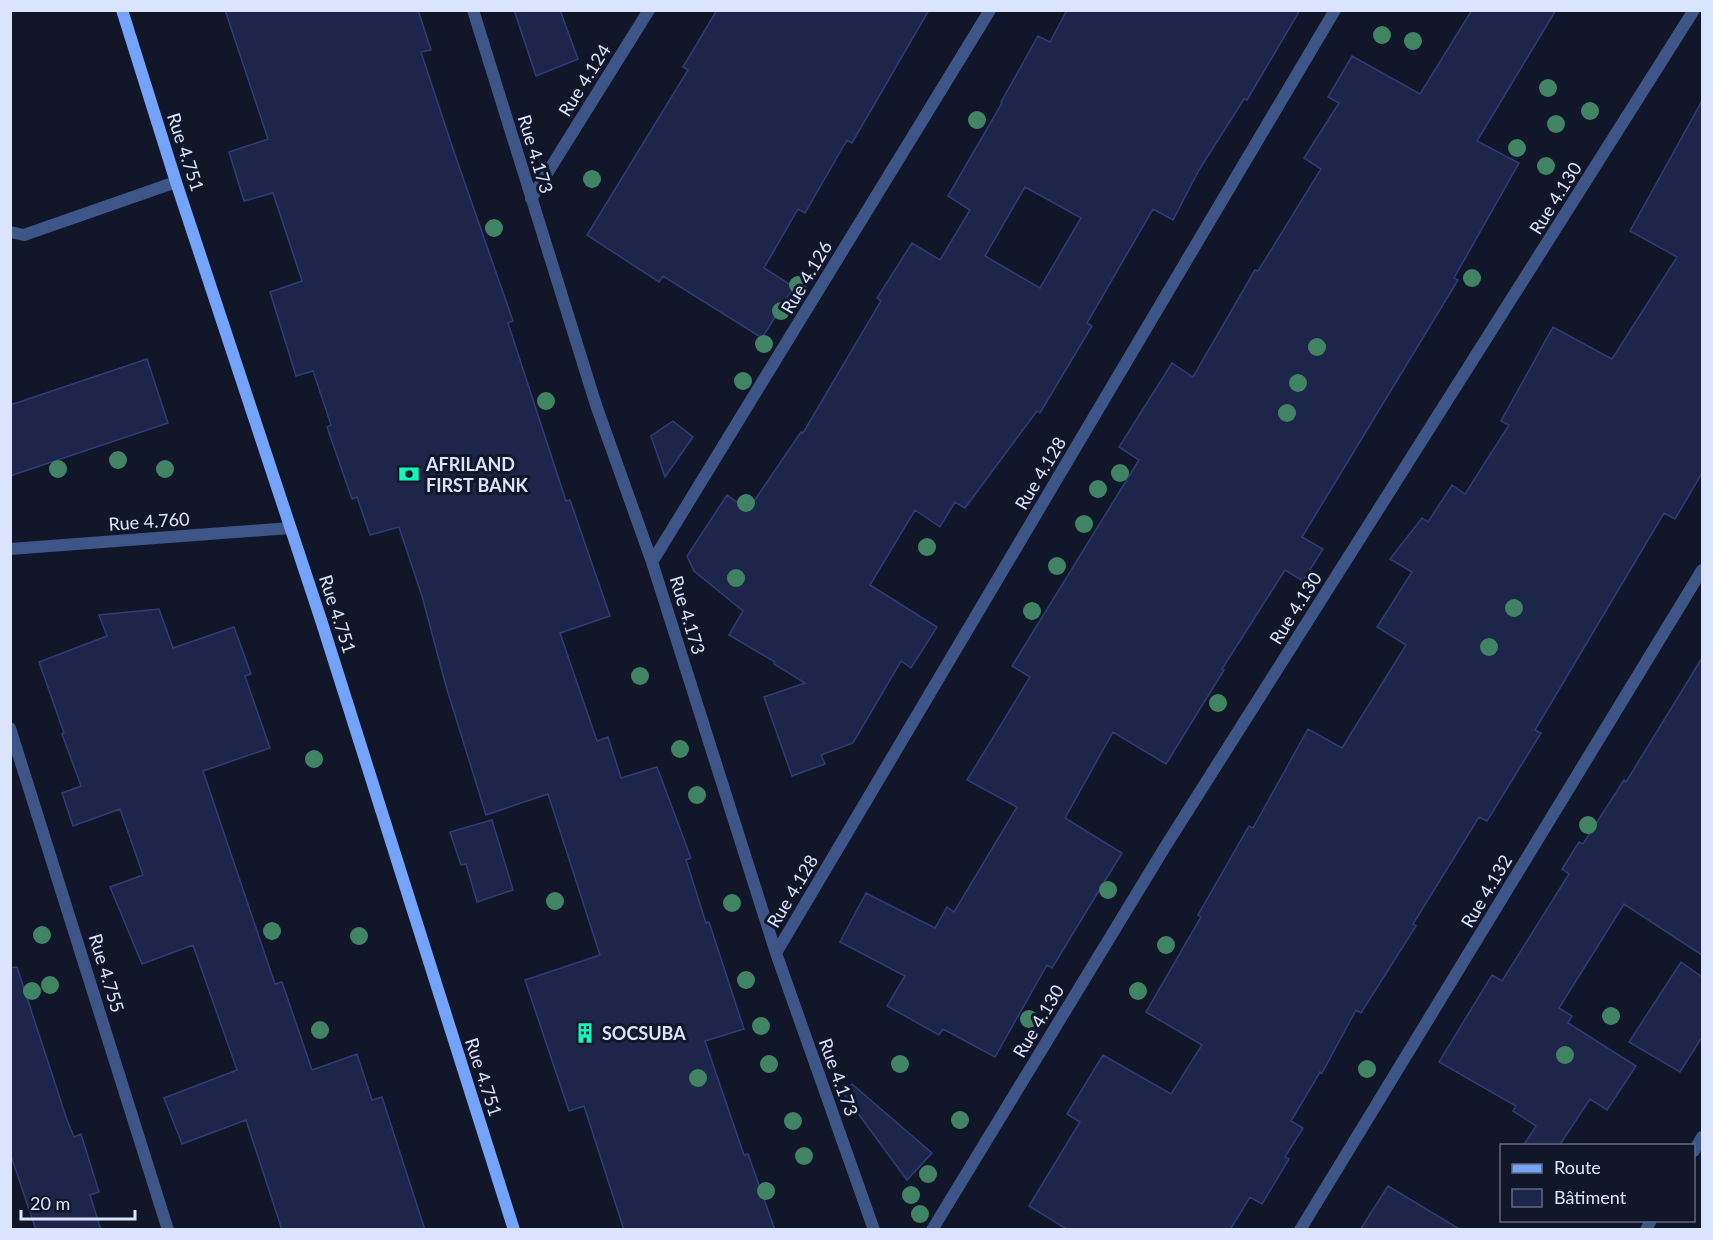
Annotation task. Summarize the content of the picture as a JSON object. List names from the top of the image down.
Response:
{
  "streets": {
    "main road": ["Rue 4.751"],
    "street": [
      "Rue 4.124",
      "Rue 4.173",
      "Rue 4.130",
      "Rue 4.126",
      "Rue 4.128",
      "Rue 4.760",
      "Rue 4.132",
      "Rue 4.755"
    ]
  },
  "crossings": [
    ["Rue 4.124", "Rue 4.173"],
    ["Rue 4.751", "Rue 4.760"],
    ["Rue 4.173", "Rue 4.126"],
    ["Rue 4.173", "Rue 4.128"]
  ],
  "places": {
    "bank": ["AFRILAND FIRST BANK"],
    "building": ["SOCSUBA"]
  },
  "legend": ["Route", "Bâtiment"],
  "scale_bar": "20 m"
}
